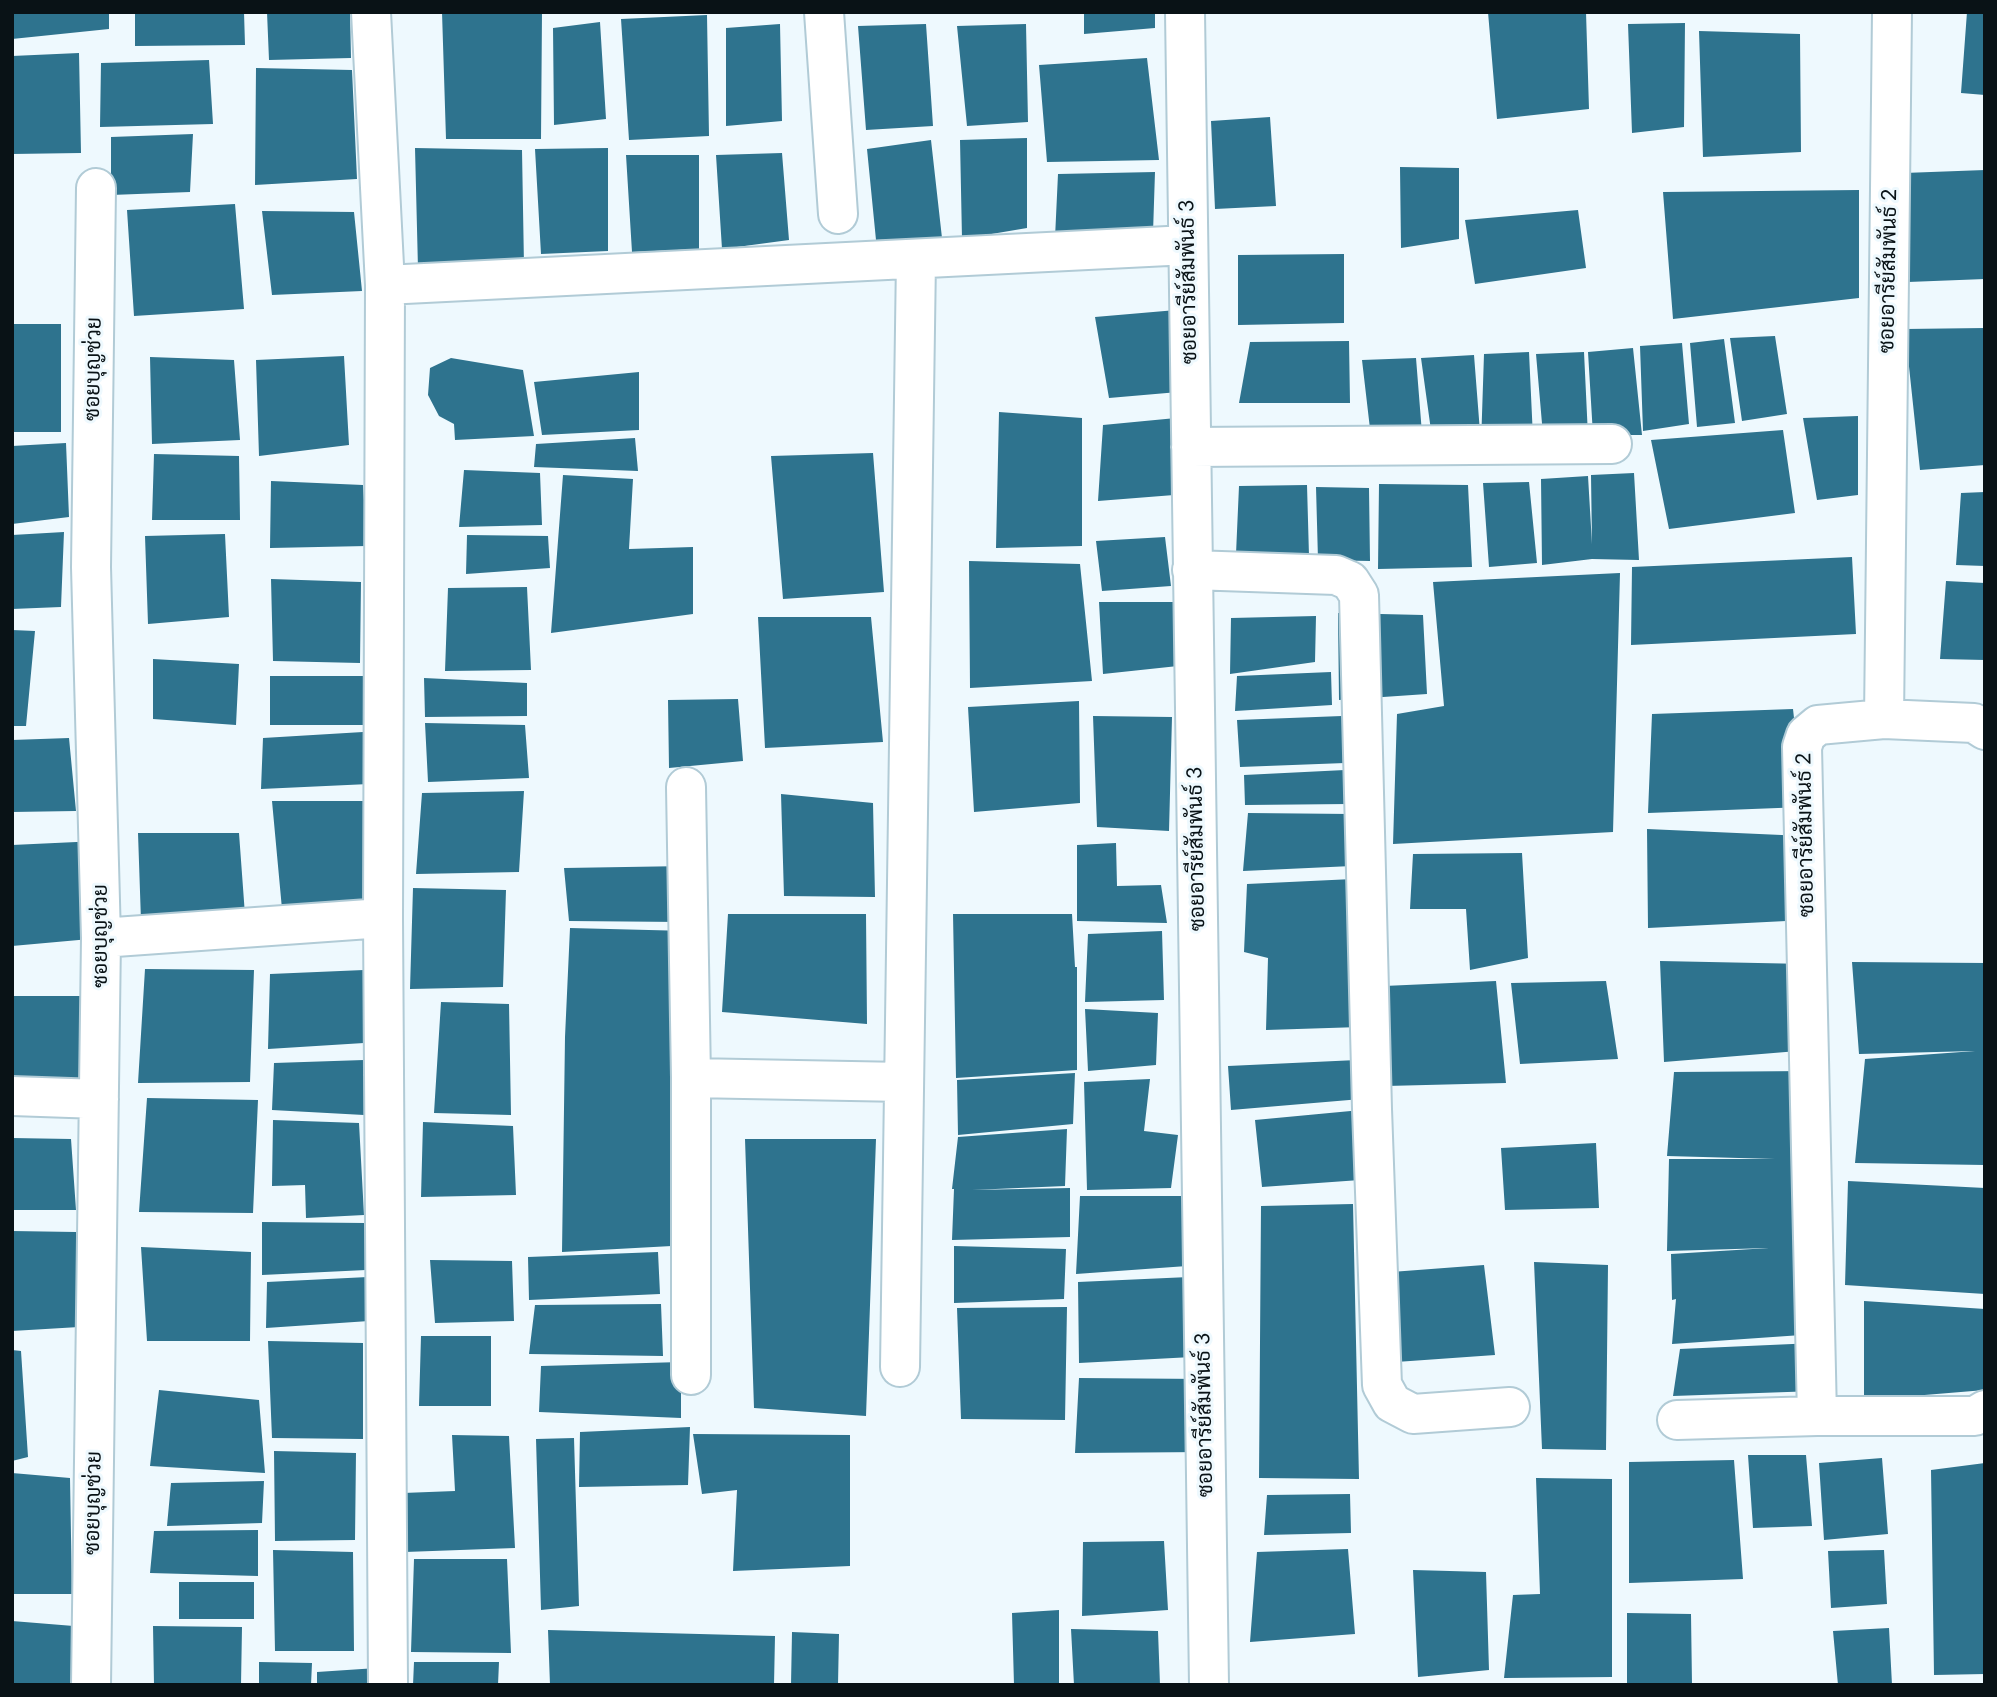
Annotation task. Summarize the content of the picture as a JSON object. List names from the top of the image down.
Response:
{
  "streets": {
    "street": ["ซอยอารีย์สัมพันธ์ 2", "ซอยอารีย์สัมพันธ์ 3", "ซอยบุญช่วย"]
  }
}
